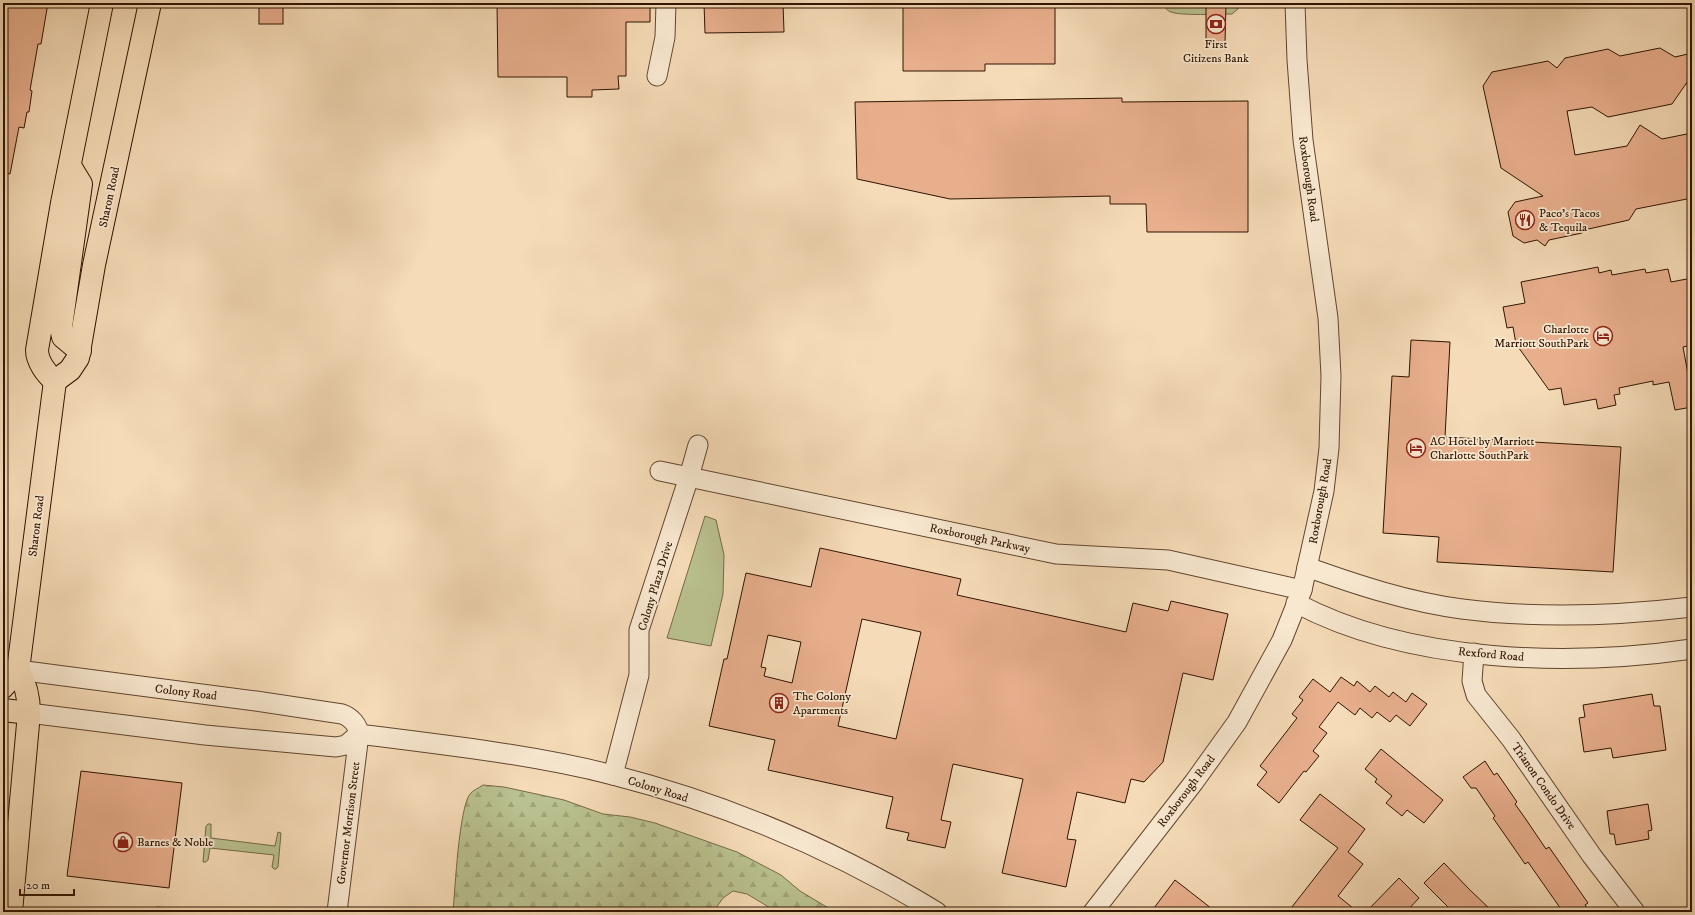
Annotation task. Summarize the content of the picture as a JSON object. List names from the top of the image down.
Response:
{
  "streets": {
    "main road": ["Sharon Road"],
    "street": [
      "Roxborough Road",
      "Roxborough Parkway",
      "Colony Plaza Drive",
      "Rexford Road",
      "Colony Road",
      "Trianon Condo Drive",
      "Governor Morrison Street"
    ]
  },
  "crossings": [
    ["Roxborough Road", "Roxborough Parkway"],
    ["Roxborough Road", "Rexford Road"],
    ["Sharon Road", "Colony Road"],
    ["Roxborough Parkway", "Colony Plaza Drive"],
    ["Roxborough Parkway", "Rexford Road"],
    ["Colony Plaza Drive", "Colony Road"],
    ["Rexford Road", "Trianon Condo Drive"],
    ["Colony Road", "Governor Morrison Street"]
  ],
  "places": {
    "bank": ["First Citizens Bank"],
    "restaurant": ["Paco's Tacos & Tequila"],
    "hotel": ["Charlotte Marriott SouthPark", "AC Hotel by Marriott Charlotte SouthPark"],
    "building": ["The Colony Apartments"],
    "shop": ["Barnes & Noble"]
  },
  "scale_bar": "20 m"
}
